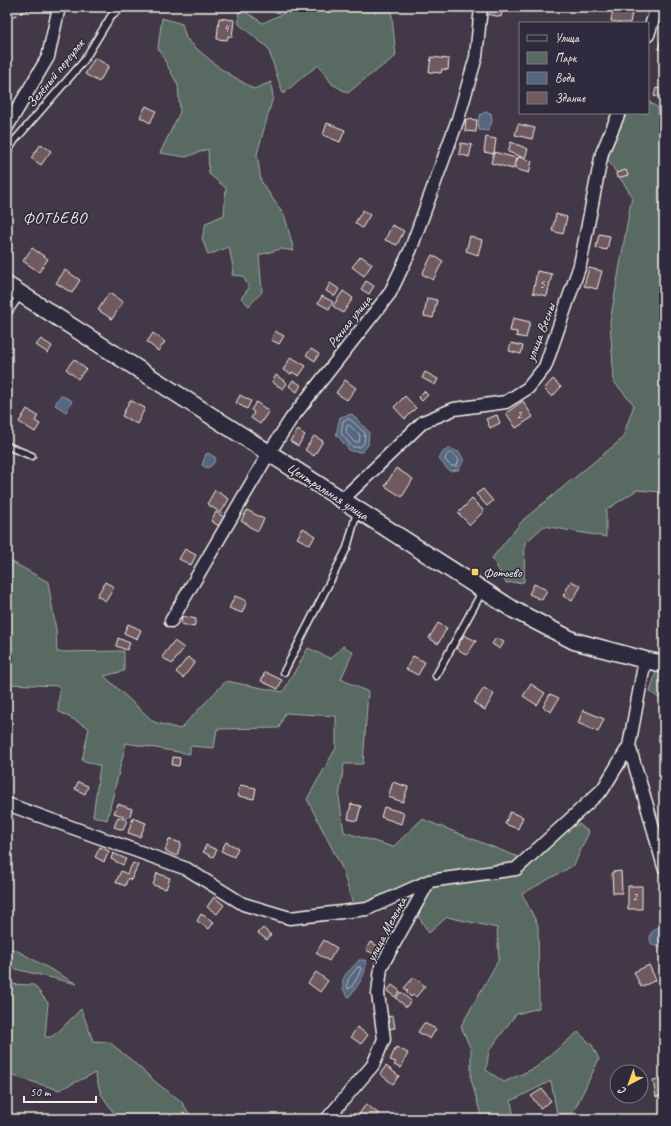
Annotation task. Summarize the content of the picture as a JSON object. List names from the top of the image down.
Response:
{
  "streets": {
    "main road": ["Центральная улица"],
    "street": ["Речная улица", "улица Весны", "улица Меленка"],
    "lane": ["Зелёный переулок"]
  },
  "crossings": [
    ["Речная улица", "Центральная улица"],
    ["улица Весны", "Центральная улица"]
  ],
  "districts": ["ФОТЬЕВО"],
  "places": {
    "transit": ["Фотьево"]
  },
  "house_numbers": [
    "4",
    "5",
    "2",
    "2"
  ],
  "legend": [
    "Улица",
    "Парк",
    "Вода",
    "Здание"
  ],
  "scale_bar": "50 m",
  "north": "bottom left"
}
